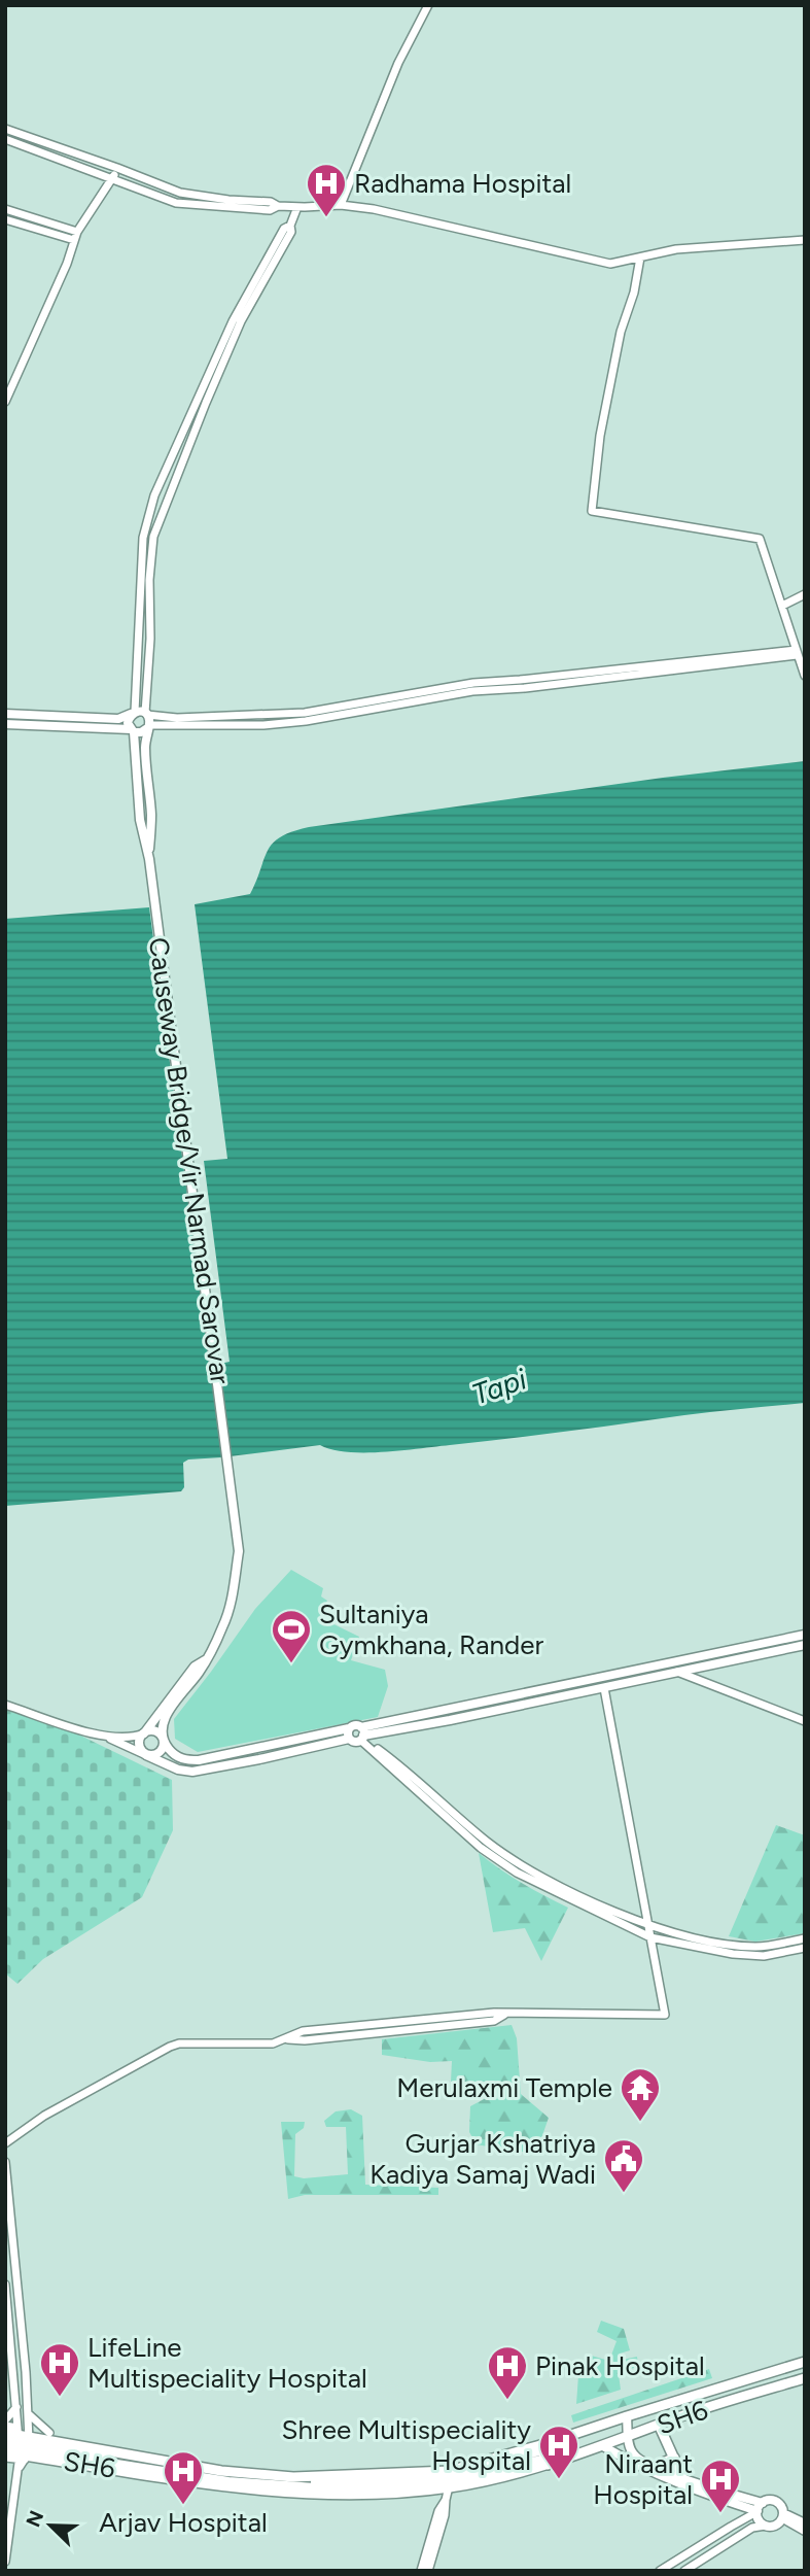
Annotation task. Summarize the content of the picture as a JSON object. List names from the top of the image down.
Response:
{
  "streets": {
    "main road": ["Causeway Bridge/Vir Narmad Sarovar", "SH6"]
  },
  "water": ["Tapi"],
  "places": {
    "hospital": [
      "Radhama Hospital",
      "LifeLine Multispeciality Hospital",
      "Pinak Hospital",
      "Shree Multispeciality Hospital",
      "Arjav Hospital",
      "Niraant Hospital"
    ],
    "sports": ["Sultaniya Gymkhana, Rander"],
    "temple": ["Merulaxmi Temple"],
    "public building": ["Gurjar Kshatriya Kadiya Samaj Wadi"]
  },
  "north": "top left"
}
